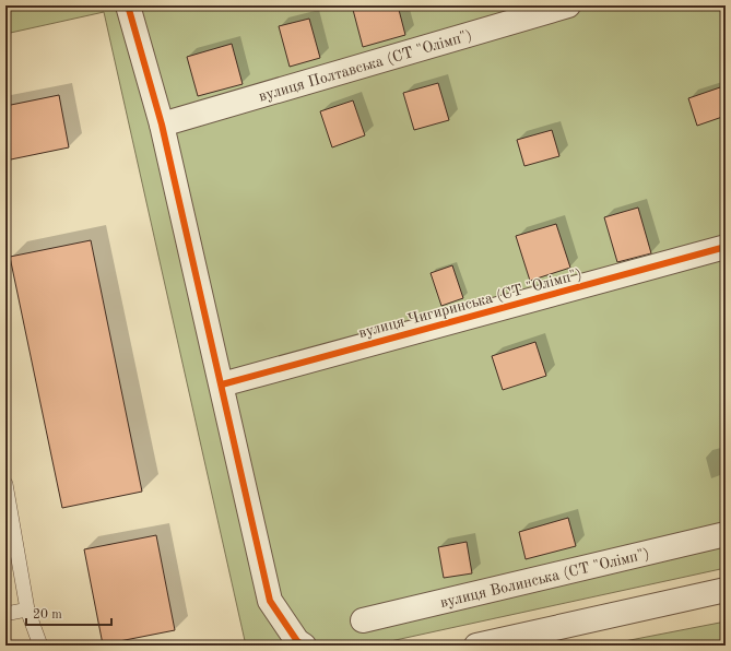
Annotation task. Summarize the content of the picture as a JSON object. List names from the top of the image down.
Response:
{
  "streets": {
    "street": ["вулиця Полтавська (СТ \"Олімп\")", "вулиця Чигиринська (СТ \"Олімп\")", "вулиця Волинська (СТ \"Олімп\")"]
  },
  "scale_bar": "20 m"
}
